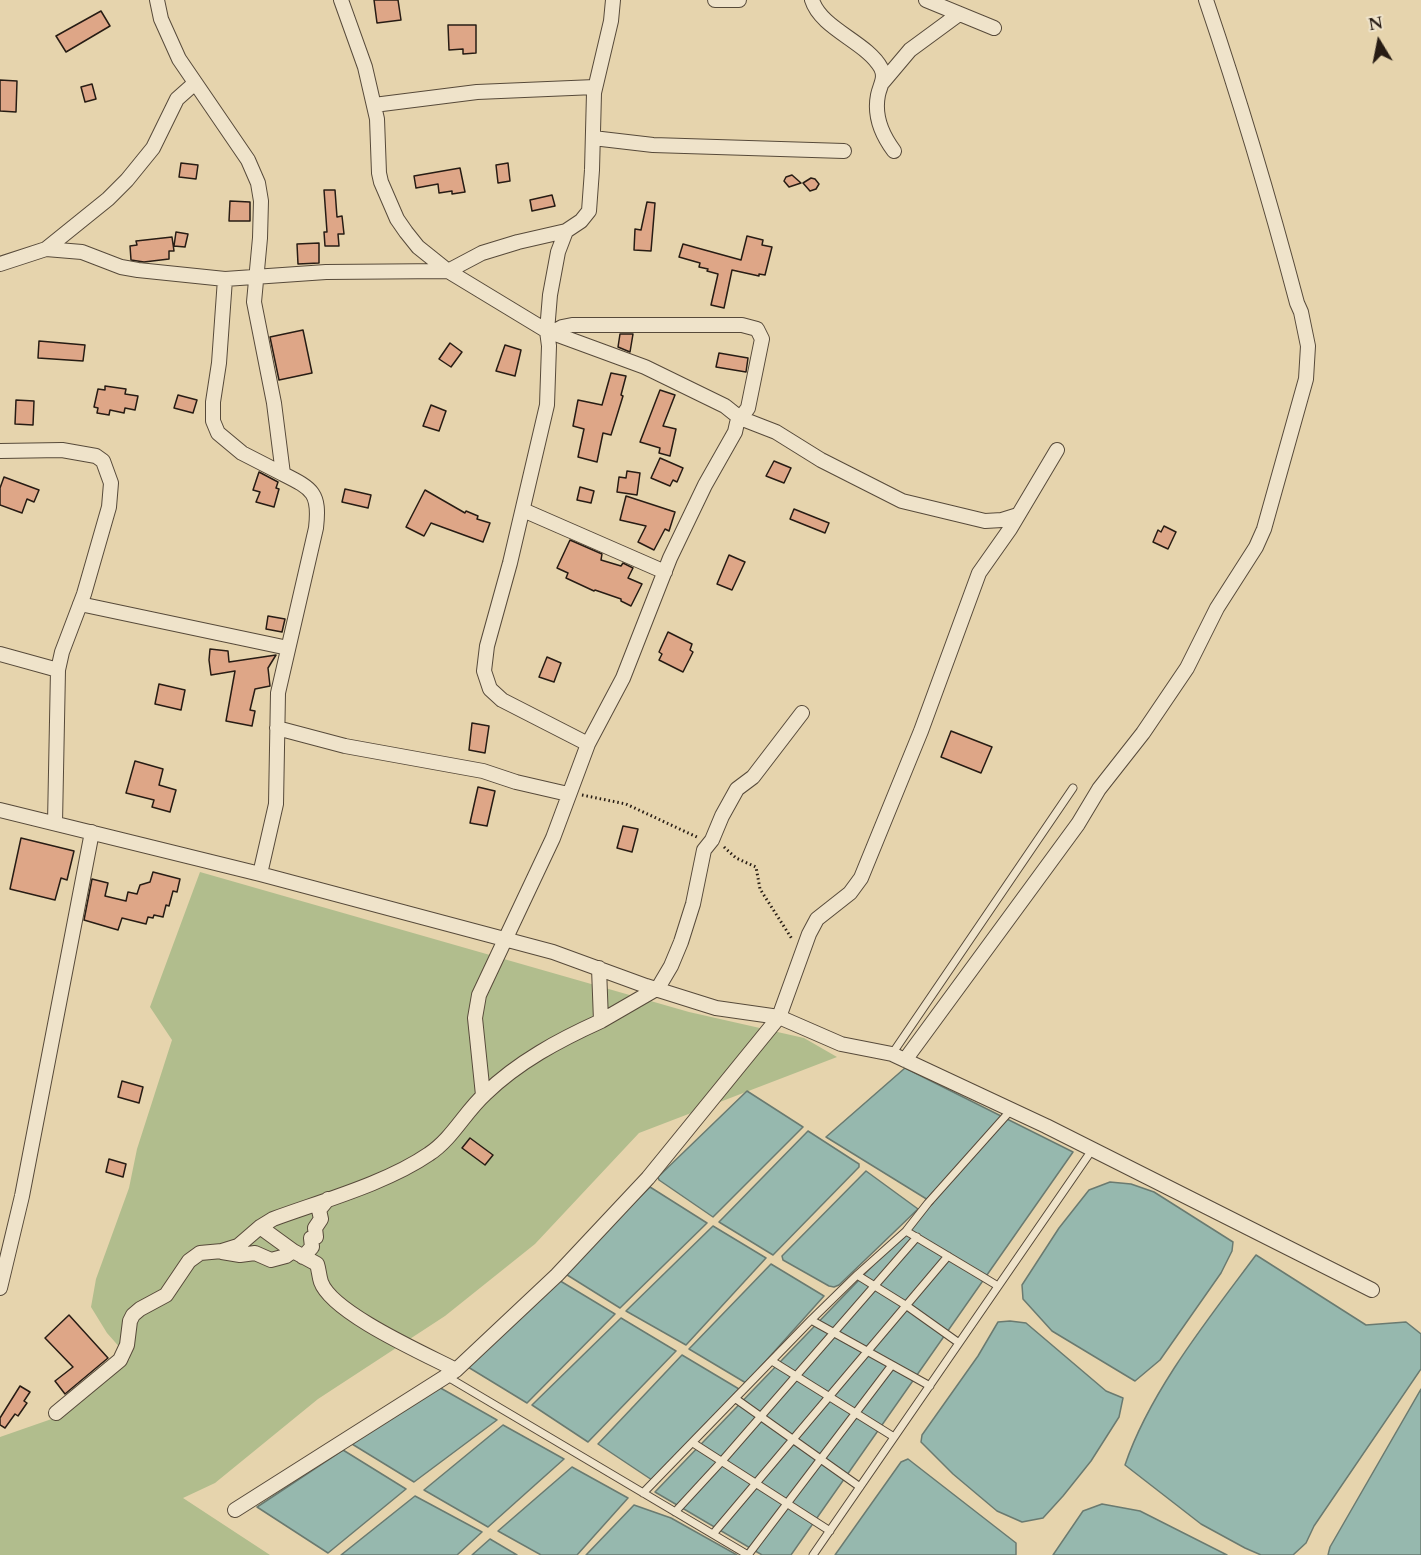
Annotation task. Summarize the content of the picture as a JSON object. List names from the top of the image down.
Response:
{
  "north": "top"
}
